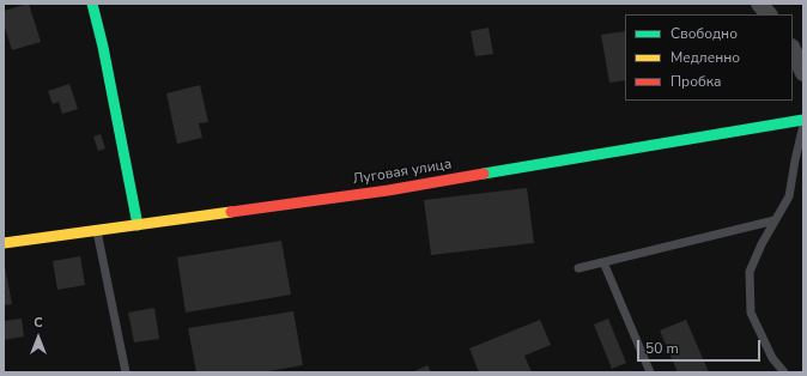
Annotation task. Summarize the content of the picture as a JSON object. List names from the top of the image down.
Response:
{
  "streets": {
    "street": ["Луговая улица"]
  },
  "legend": ["Свободно", "Медленно", "Пробка"],
  "scale_bar": "50 m",
  "north": "top"
}
